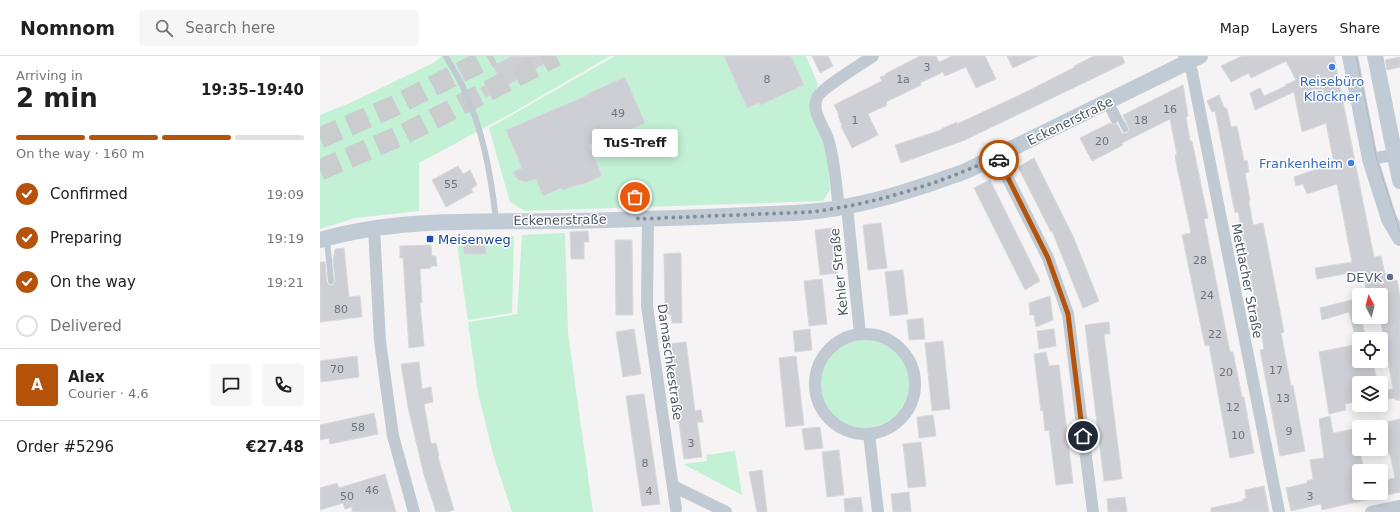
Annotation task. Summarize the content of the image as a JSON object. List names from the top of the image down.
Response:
{
  "streets": {
    "street": [
      "Eckenerstraße",
      "Kehler Straße",
      "Mettlacher Straße",
      "Damaschkestraße"
    ]
  },
  "crossings": [
    ["Eckenerstraße", "Kehler Straße"],
    ["Eckenerstraße", "Mettlacher Straße"],
    ["Eckenerstraße", "Damaschkestraße"]
  ],
  "places": {
    "other": [
      "Reisebüro Klöckner",
      "Frankenheim",
      "TuS-Treff",
      "DEVK"
    ],
    "transit": ["Meisenweg"]
  },
  "house_numbers": [
    "3",
    "8",
    "1a",
    "16",
    "49",
    "1",
    "18",
    "20",
    "55",
    "28",
    "24",
    "80",
    "22",
    "70",
    "17",
    "20",
    "13",
    "12",
    "58",
    "9",
    "10",
    "3",
    "8",
    "46",
    "4",
    "50",
    "3"
  ],
  "north": "top",
  "page": {
    "header": "Nomnom",
    "search": "Search here",
    "nav": ["Map", "Layers", "Share"],
    "heading": ["2 min", "Arriving in", "19:35–19:40"],
    "panel": [
      "Alex",
      "Courier · 4.6",
      "Order #5296",
      "€27.48"
    ],
    "bar": "On the way · 160 m",
    "bubble": "TuS-Treff",
    "list": [
      ["Confirmed", "19:09"],
      ["Preparing", "19:19"],
      ["On the way", "19:21"],
      "Delivered"
    ],
    "map_buttons": ["+", "−"],
    "round": "A"
  }
}
